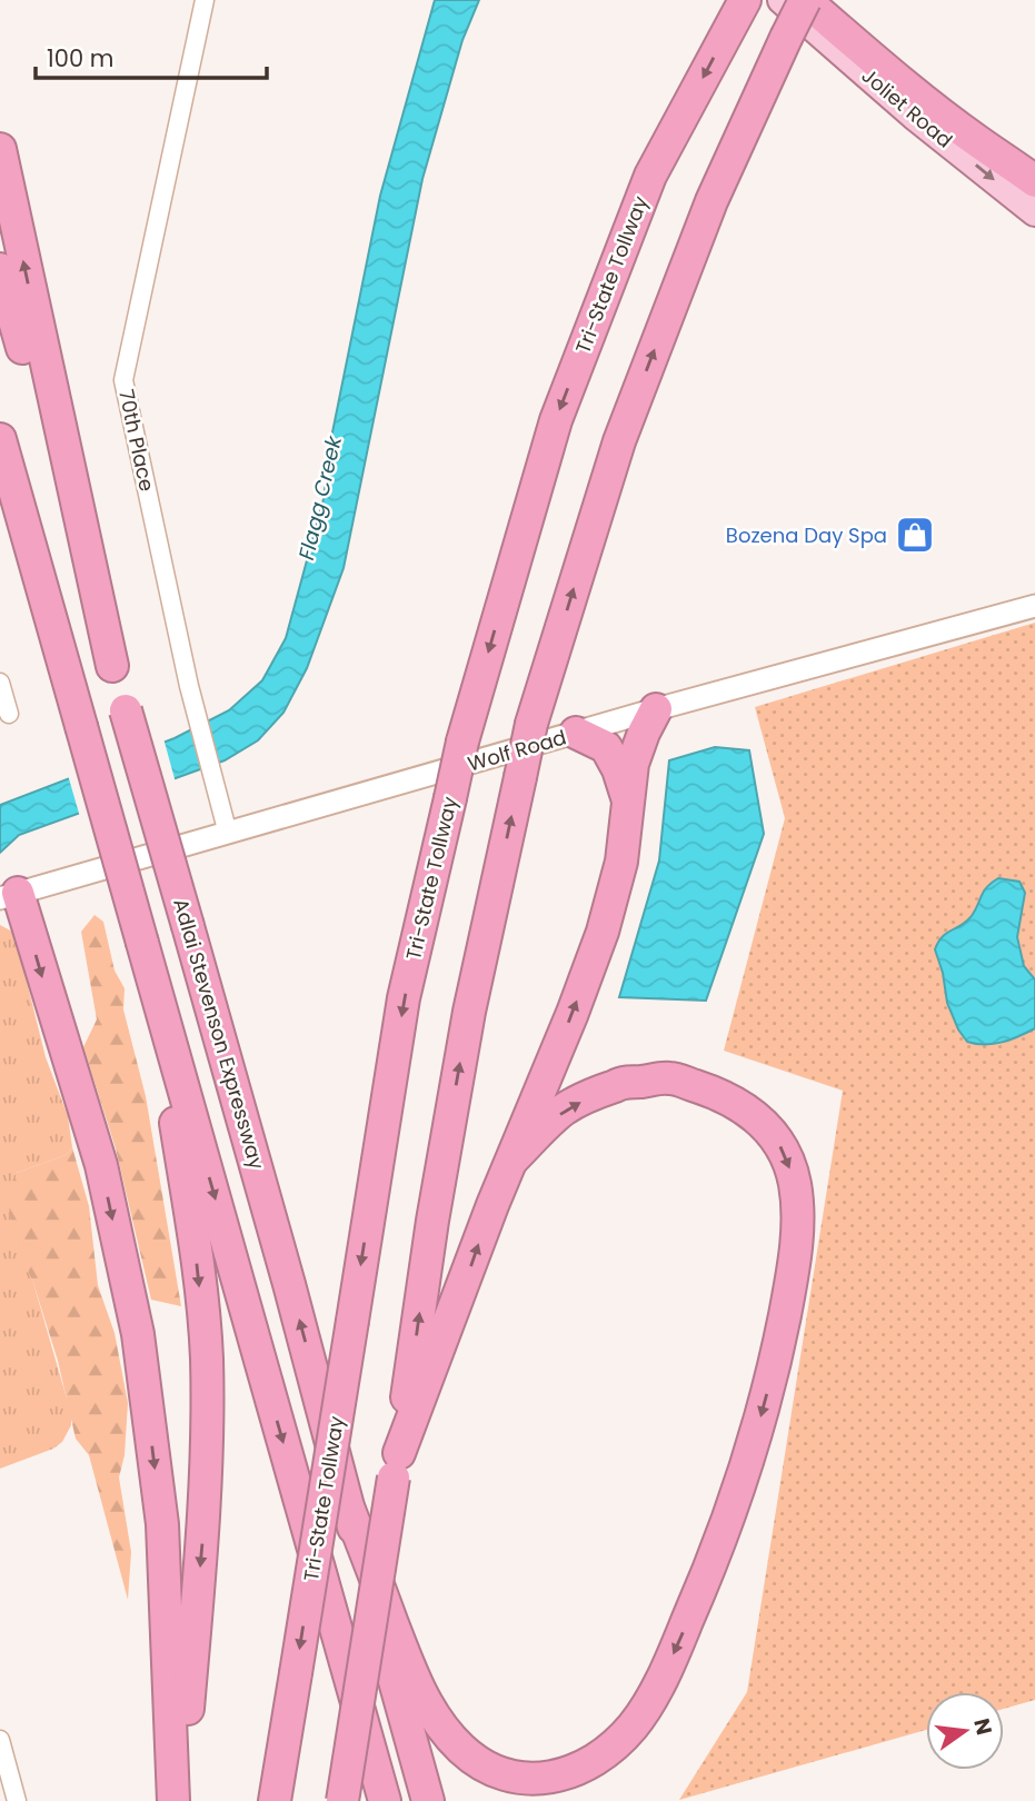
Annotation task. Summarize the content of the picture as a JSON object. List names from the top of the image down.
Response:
{
  "streets": {
    "highway": ["Joliet Road", "Tri-State Tollway", "Adlai Stevenson Expressway"],
    "street": ["70th Place", "Wolf Road"]
  },
  "crossings": [
    ["70th Place", "Wolf Road"]
  ],
  "one_way": ["Joliet Road"],
  "water": ["Flagg Creek"],
  "places": {
    "shop": ["Bozena Day Spa"]
  },
  "scale_bar": "100 m",
  "north": "right"
}
